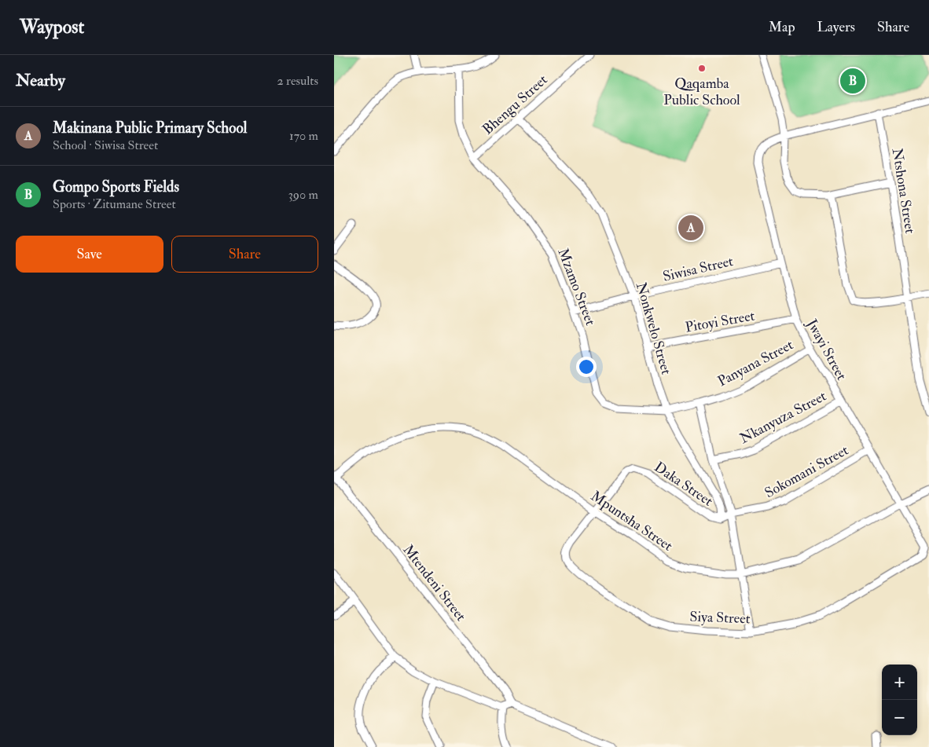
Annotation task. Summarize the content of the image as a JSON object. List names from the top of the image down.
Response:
{
  "streets": {
    "street": [
      "Bhengu Street",
      "Ntshona Street",
      "Siwisa Street",
      "Mzamo Street",
      "Pitoyi Street",
      "Nonkwelo Street",
      "Jwayi Street",
      "Panyana Street",
      "Nkanyuza Street",
      "Sokomani Street",
      "Daka Street",
      "Mpuntsha Street",
      "Mtendeni Street",
      "Siya Street"
    ]
  },
  "crossings": [
    ["Bhengu Street", "Mzamo Street"],
    ["Bhengu Street", "Nonkwelo Street"],
    ["Siwisa Street", "Mzamo Street"],
    ["Siwisa Street", "Nonkwelo Street"],
    ["Siwisa Street", "Jwayi Street"],
    ["Mzamo Street", "Nonkwelo Street"],
    ["Mzamo Street", "Panyana Street"],
    ["Pitoyi Street", "Nonkwelo Street"],
    ["Pitoyi Street", "Jwayi Street"],
    ["Nonkwelo Street", "Panyana Street"],
    ["Nonkwelo Street", "Daka Street"],
    ["Jwayi Street", "Panyana Street"],
    ["Jwayi Street", "Nkanyuza Street"],
    ["Jwayi Street", "Sokomani Street"],
    ["Jwayi Street", "Mpuntsha Street"],
    ["Jwayi Street", "Siya Street"],
    ["Sokomani Street", "Daka Street"],
    ["Daka Street", "Mpuntsha Street"],
    ["Daka Street", "Siya Street"],
    ["Mpuntsha Street", "Mtendeni Street"],
    ["Mpuntsha Street", "Siya Street"]
  ],
  "places": ["Qaqamba Public School"],
  "page": {
    "header": "Waypost",
    "nav": ["Map", "Layers", "Share"],
    "heading": ["Nearby", "2 results"],
    "pins": ["B", "A"],
    "list": [
      {
        "mark": "A",
        "name": "Makinana Public Primary School",
        "note": "School · Siwisa Street",
        "value": "170 m"
      },
      {
        "mark": "B",
        "name": "Gompo Sports Fields",
        "note": "Sports · Zitumane Street",
        "value": "390 m"
      }
    ],
    "buttons": ["Save", "Share"],
    "map_buttons": ["+", "−"]
  }
}
